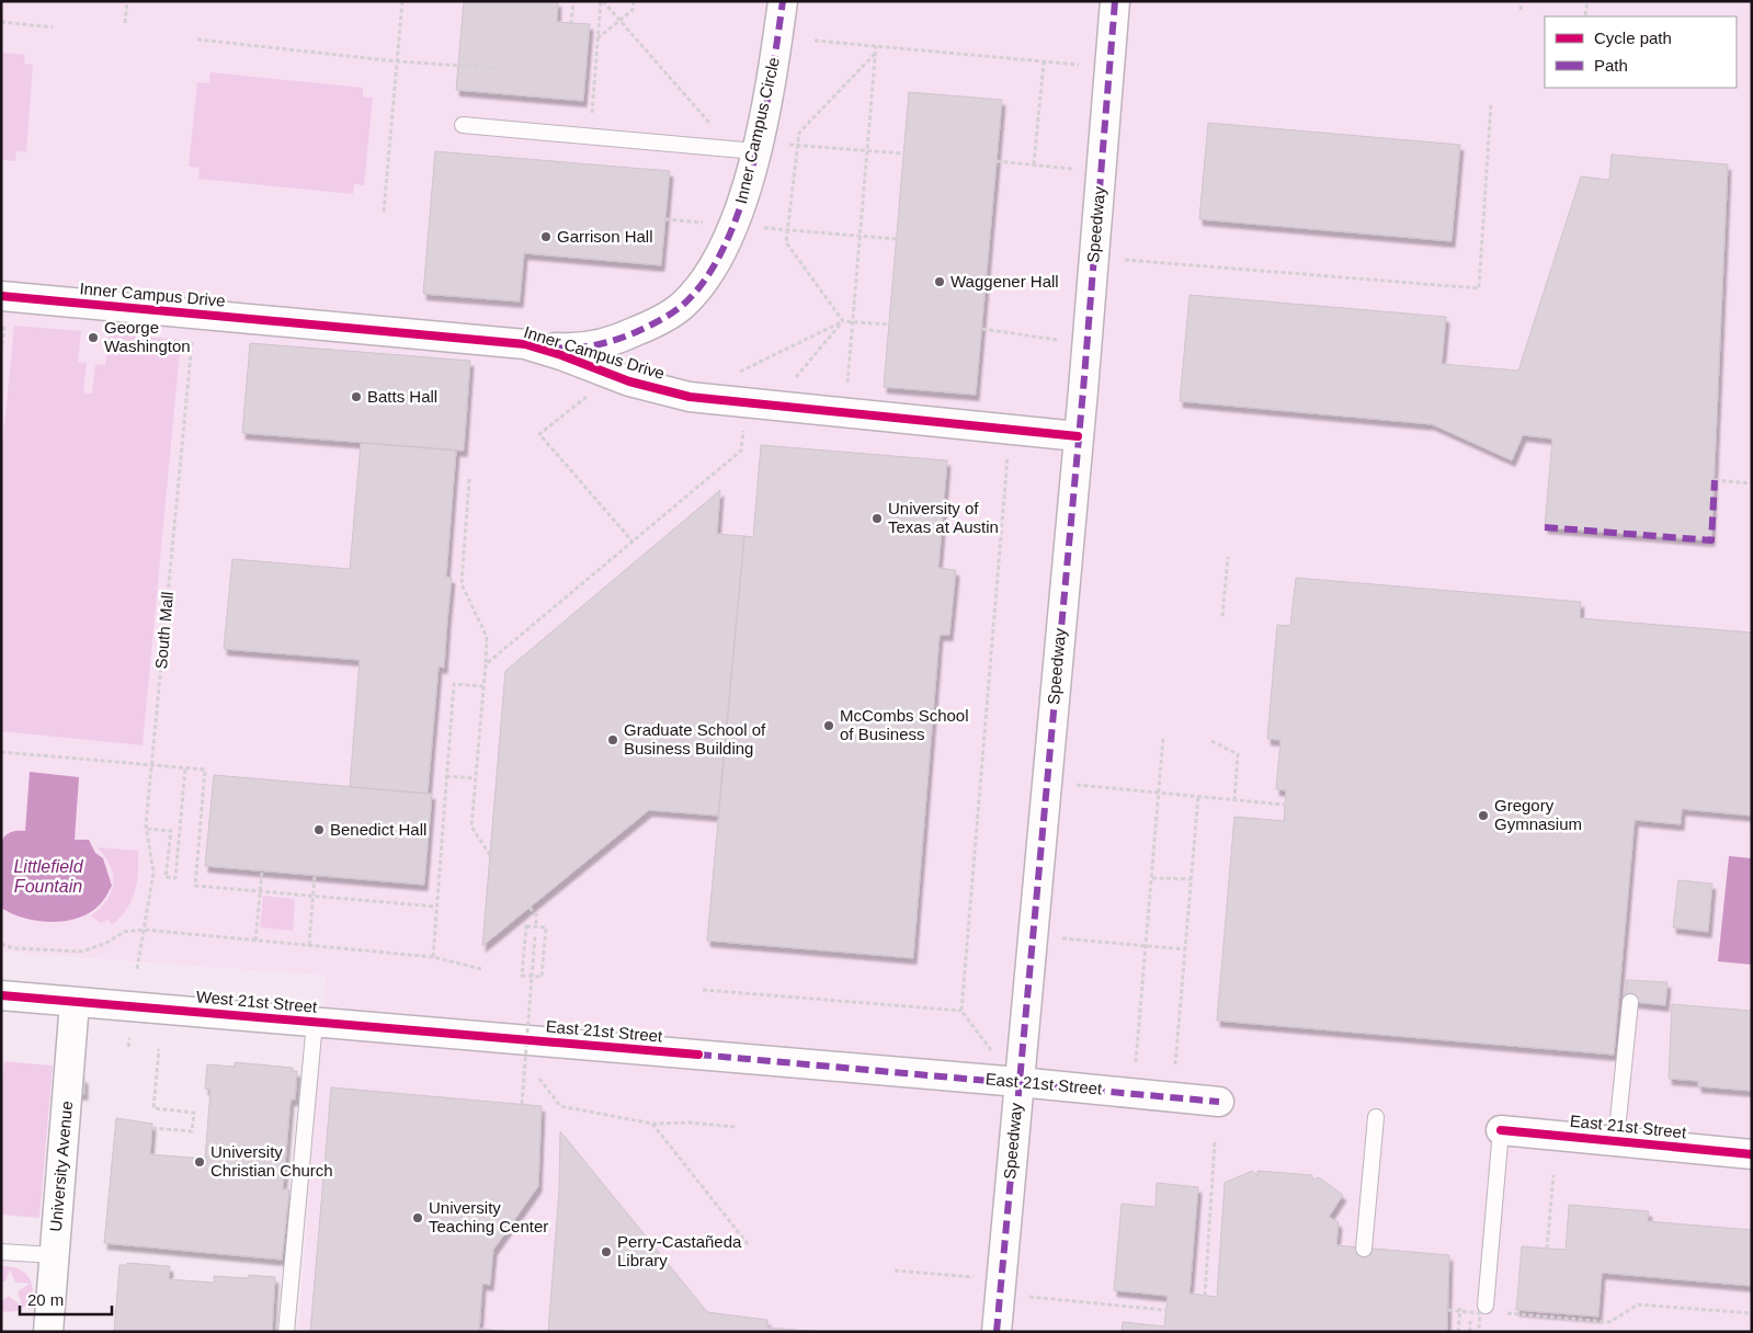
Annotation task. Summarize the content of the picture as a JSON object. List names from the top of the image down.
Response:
{
  "streets": {
    "street": [
      "Inner Campus Circle",
      "Speedway",
      "Inner Campus Drive",
      "West 21st Street",
      "East 21st Street",
      "University Avenue"
    ],
    "path": ["South Mall"]
  },
  "crossings": [
    ["Inner Campus Circle", "Inner Campus Drive"],
    ["Speedway", "Inner Campus Drive"],
    ["Speedway", "East 21st Street"],
    ["Inner Campus Drive", "South Mall"],
    ["West 21st Street", "East 21st Street"],
    ["West 21st Street", "University Avenue"]
  ],
  "water": ["Littlefield Fountain"],
  "places": [
    "Garrison Hall",
    "Waggener Hall",
    "George Washington",
    "Batts Hall",
    "University of Texas at Austin",
    "McCombs School of Business",
    "Graduate School of Business Building",
    "Gregory Gymnasium",
    "Benedict Hall",
    "University Christian Church",
    "University Teaching Center",
    "Perry-Castañeda Library"
  ],
  "legend": ["Cycle path", "Path"],
  "scale_bar": "20 m"
}
